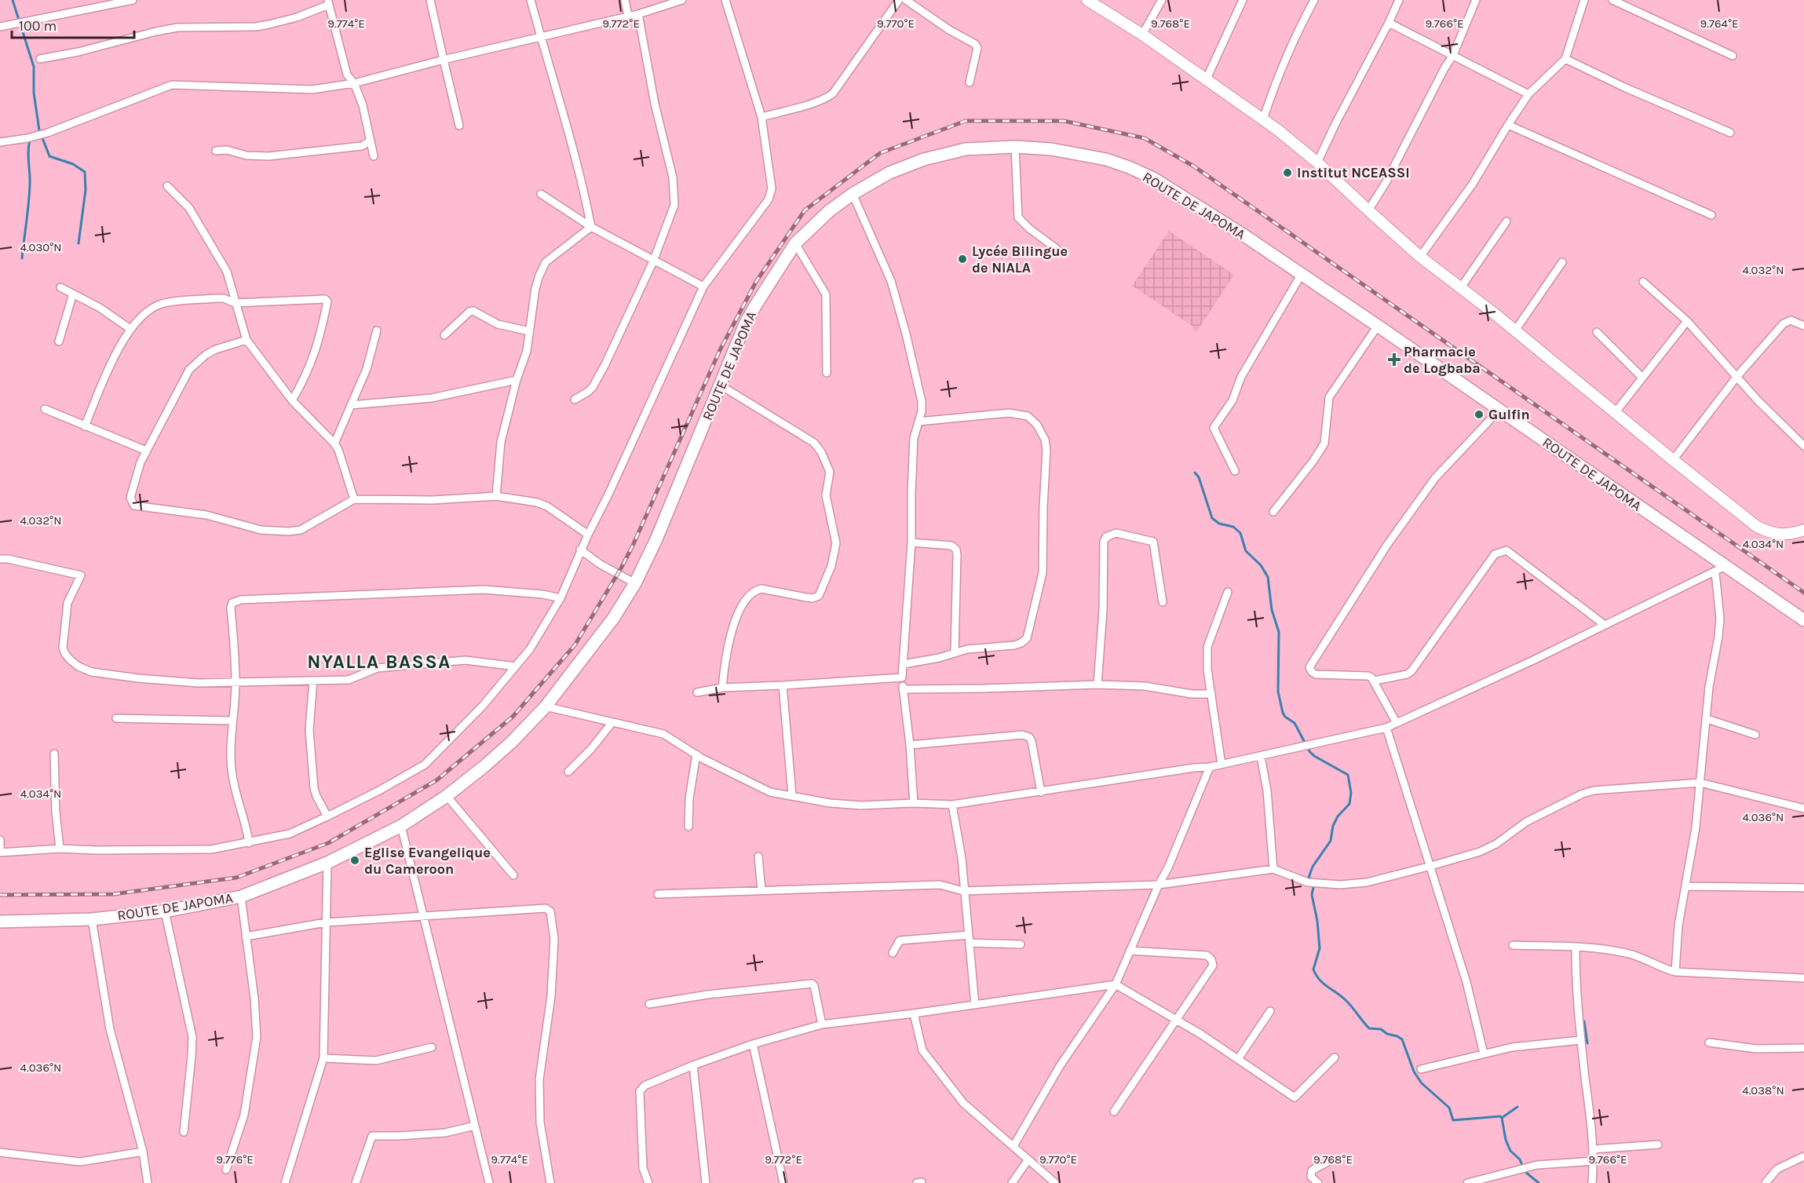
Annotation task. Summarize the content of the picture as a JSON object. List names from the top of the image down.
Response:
{
  "streets": {
    "main road": ["ROUTE DE JAPOMA"]
  },
  "districts": ["NYALLA BASSA"],
  "places": {
    "other": [
      "Institut NCEASSI",
      "Lycée Bilingue de NIALA",
      "Gulfin",
      "Eglise Evangelique du Cameroon"
    ],
    "health": ["Pharmacie de Logbaba"]
  },
  "scale_bar": "100 m",
  "coordinates": [
    "9.774°E",
    "9.772°E",
    "9.770°E",
    "9.768°E",
    "9.766°E",
    "9.764°E",
    "4.030°N",
    "4.032°N",
    "4.034°N",
    "4.036°N",
    "4.038°N",
    "9.776°E"
  ]
}
